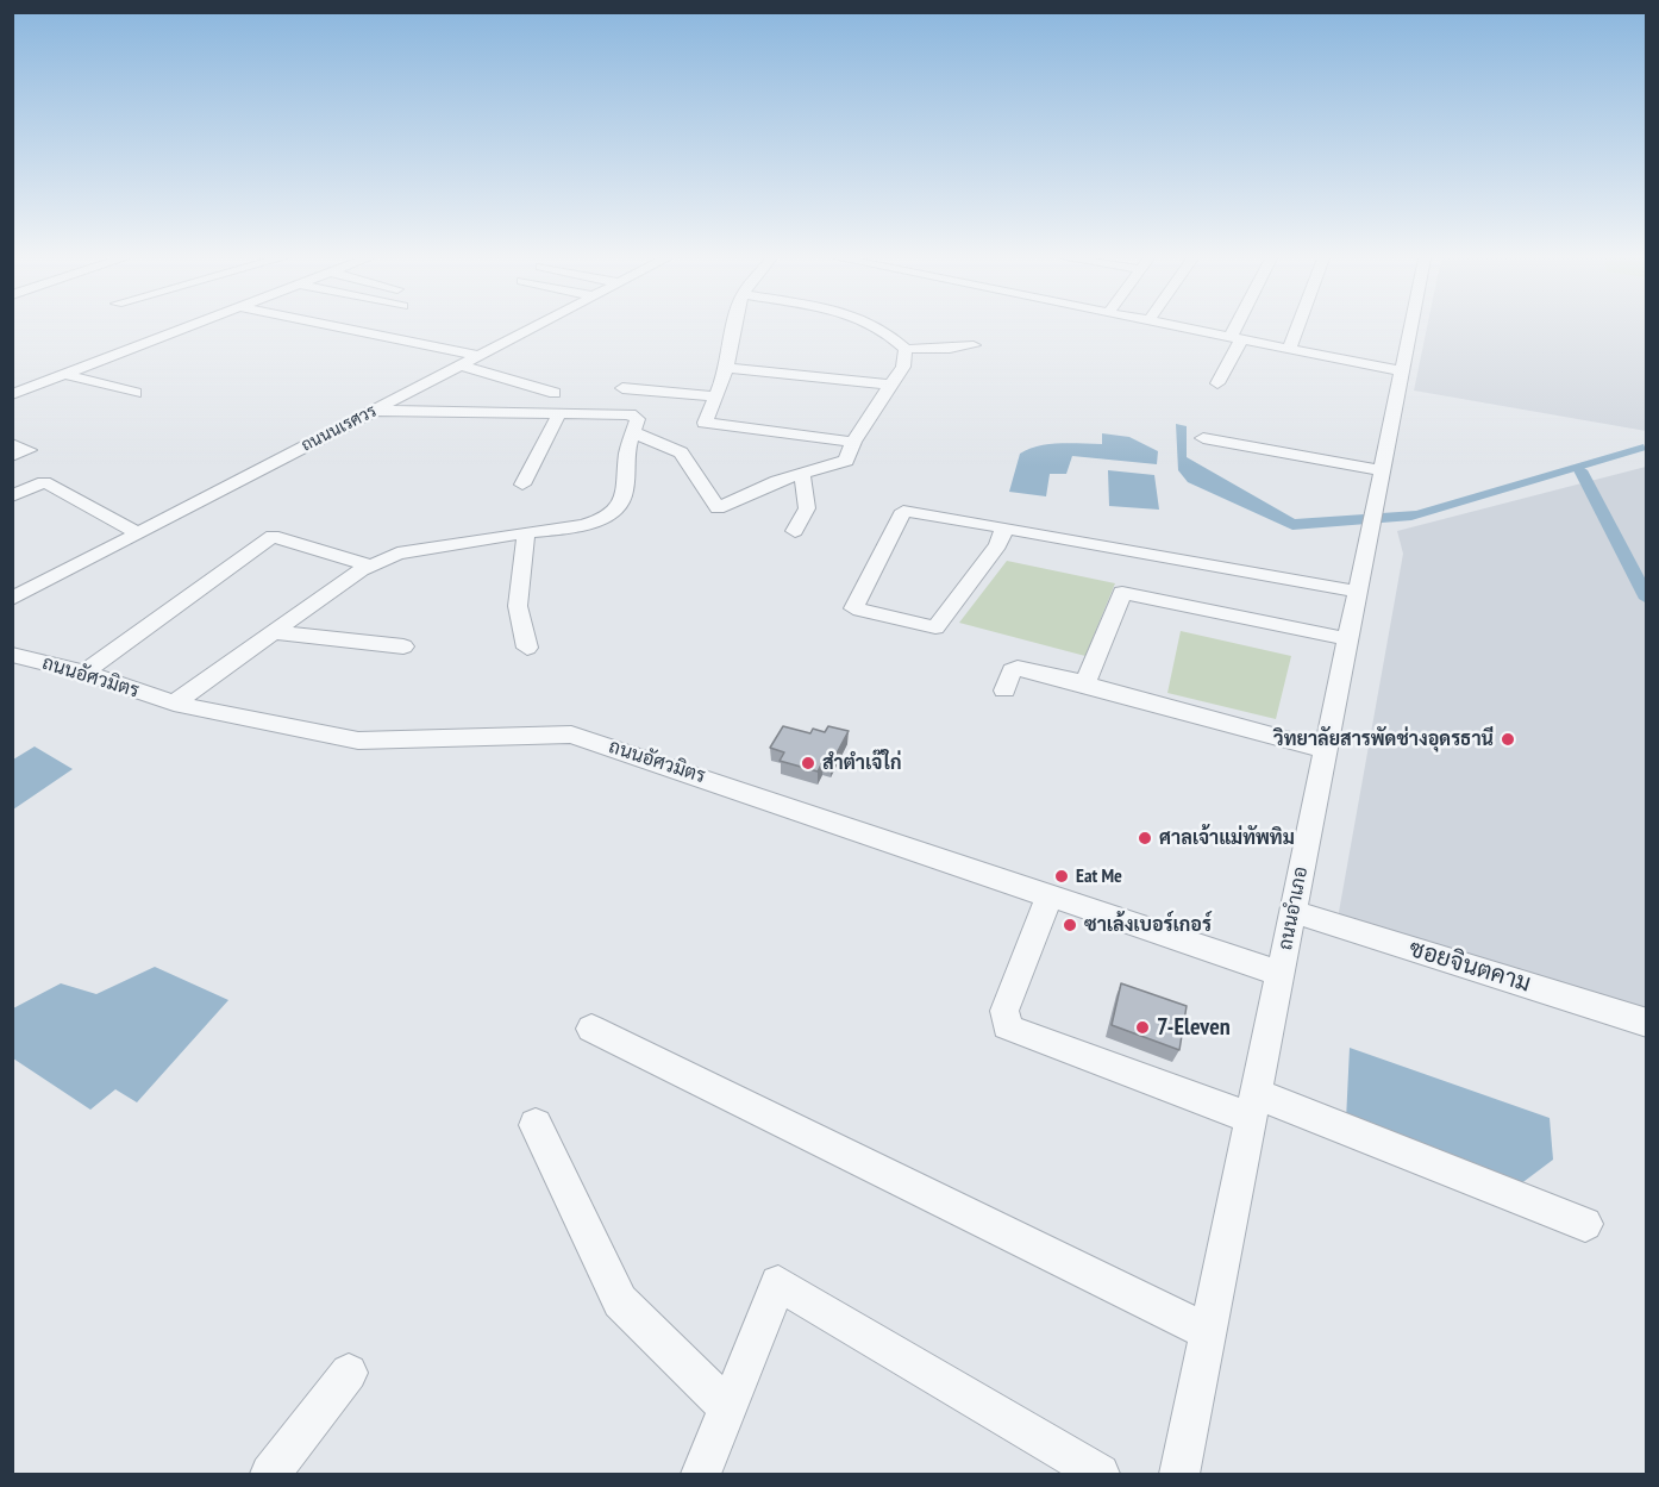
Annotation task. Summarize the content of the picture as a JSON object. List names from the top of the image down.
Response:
{
  "streets": {
    "street": [
      "ถนนนเรศวร",
      "ถนนอัศวมิตร",
      "ถนนอำเภอ",
      "ซอยจินตคาม"
    ]
  },
  "crossings": [
    ["ถนนอัศวมิตร", "ถนนอำเภอ"],
    ["ถนนอำเภอ", "ซอยจินตคาม"]
  ],
  "places": [
    "วิทยาลัยสารพัดช่างอุดรธานี",
    "สำตำเจ๊ใก่",
    "ศาลเจ้าแม่ทัพทิม",
    "Eat Me",
    "ซาเล้งเบอร์เกอร์",
    "7-Eleven"
  ]
}
